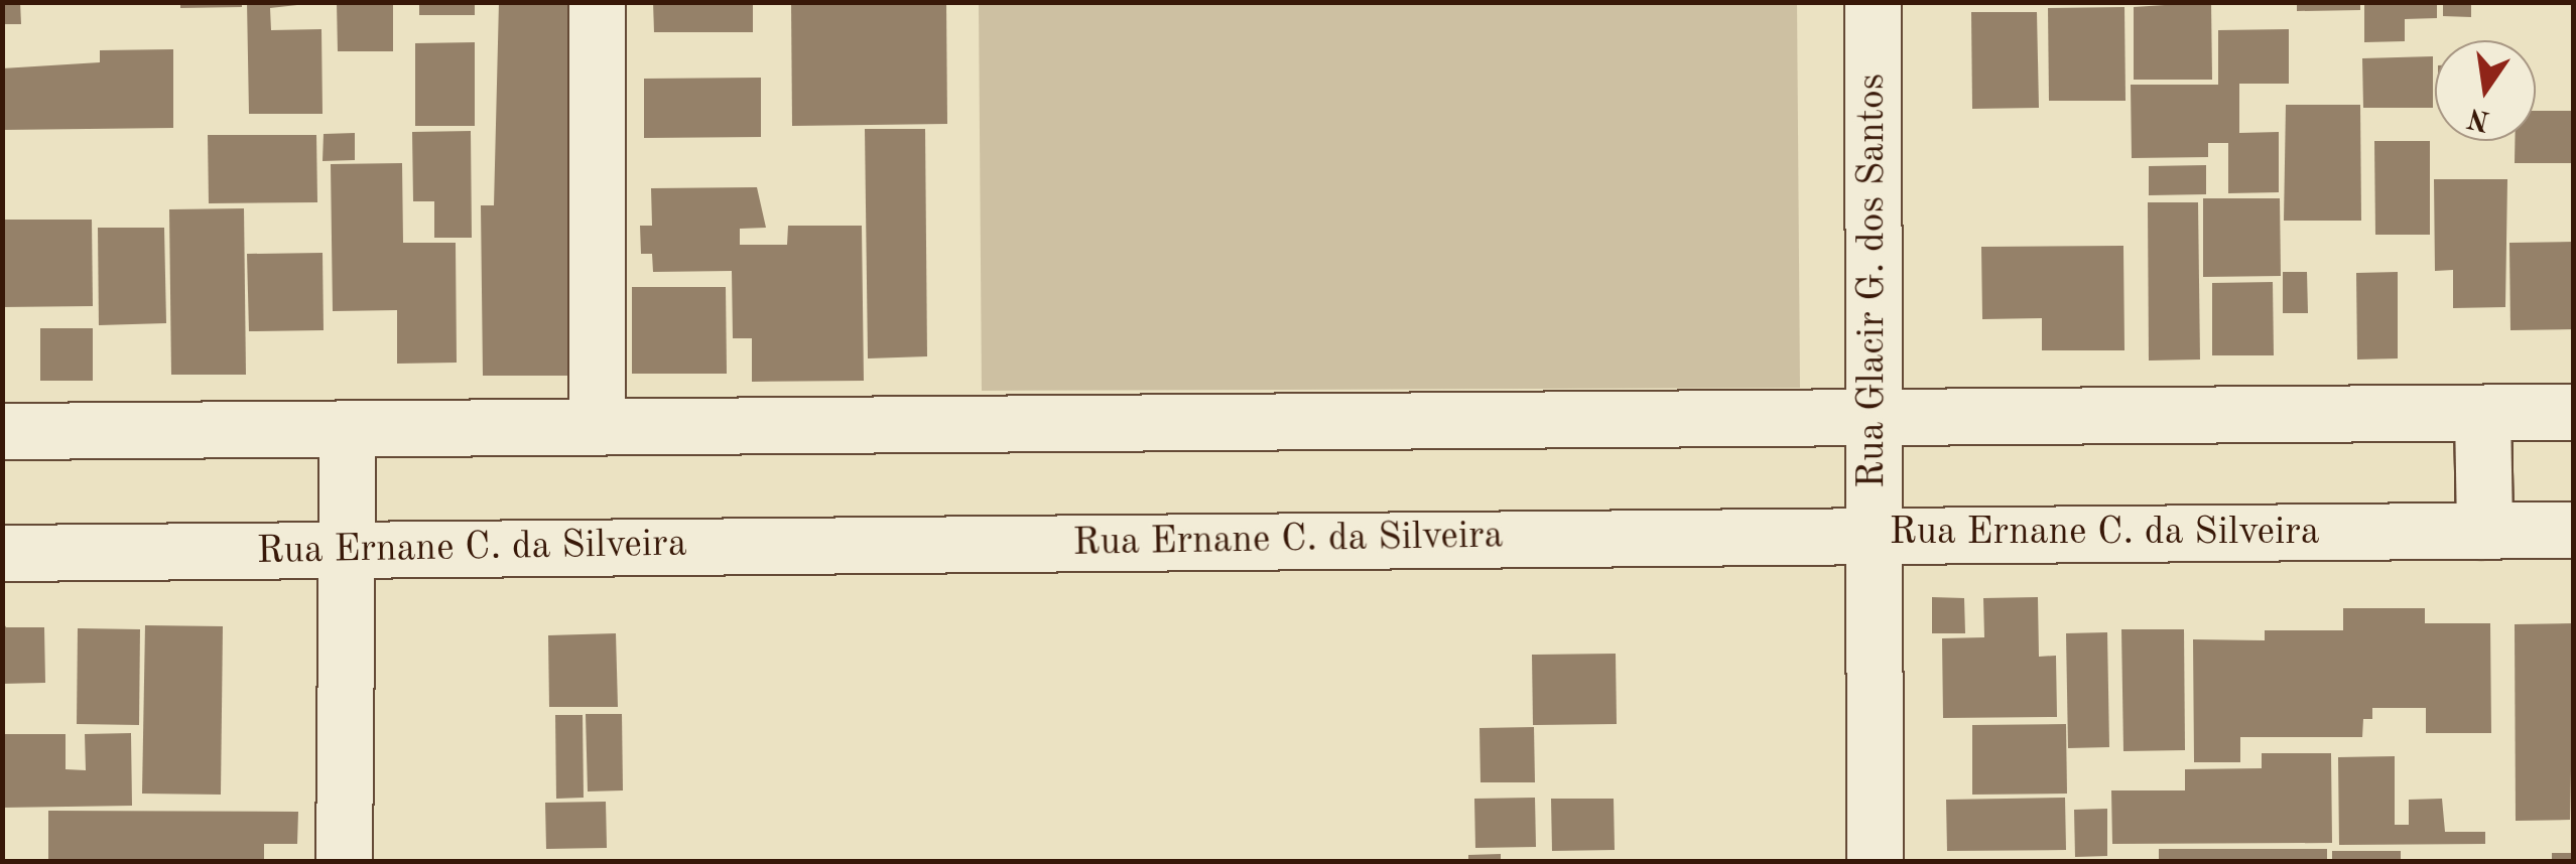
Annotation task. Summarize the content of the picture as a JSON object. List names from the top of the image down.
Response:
{
  "streets": {
    "street": ["Rua Glacir G. dos Santos", "Rua Ernane C. da Silveira"]
  },
  "crossings": [
    ["Rua Glacir G. dos Santos", "Rua Ernane C. da Silveira"]
  ],
  "north": "bottom"
}
